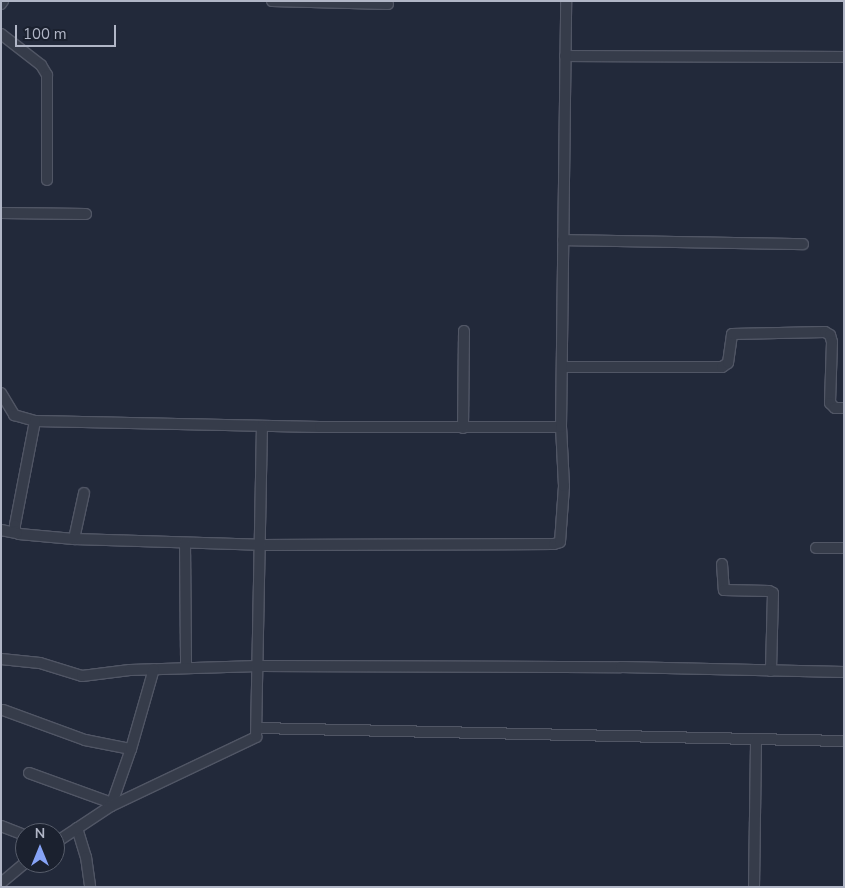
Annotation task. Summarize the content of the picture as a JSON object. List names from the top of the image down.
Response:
{
  "scale_bar": "100 m",
  "north": "top"
}
